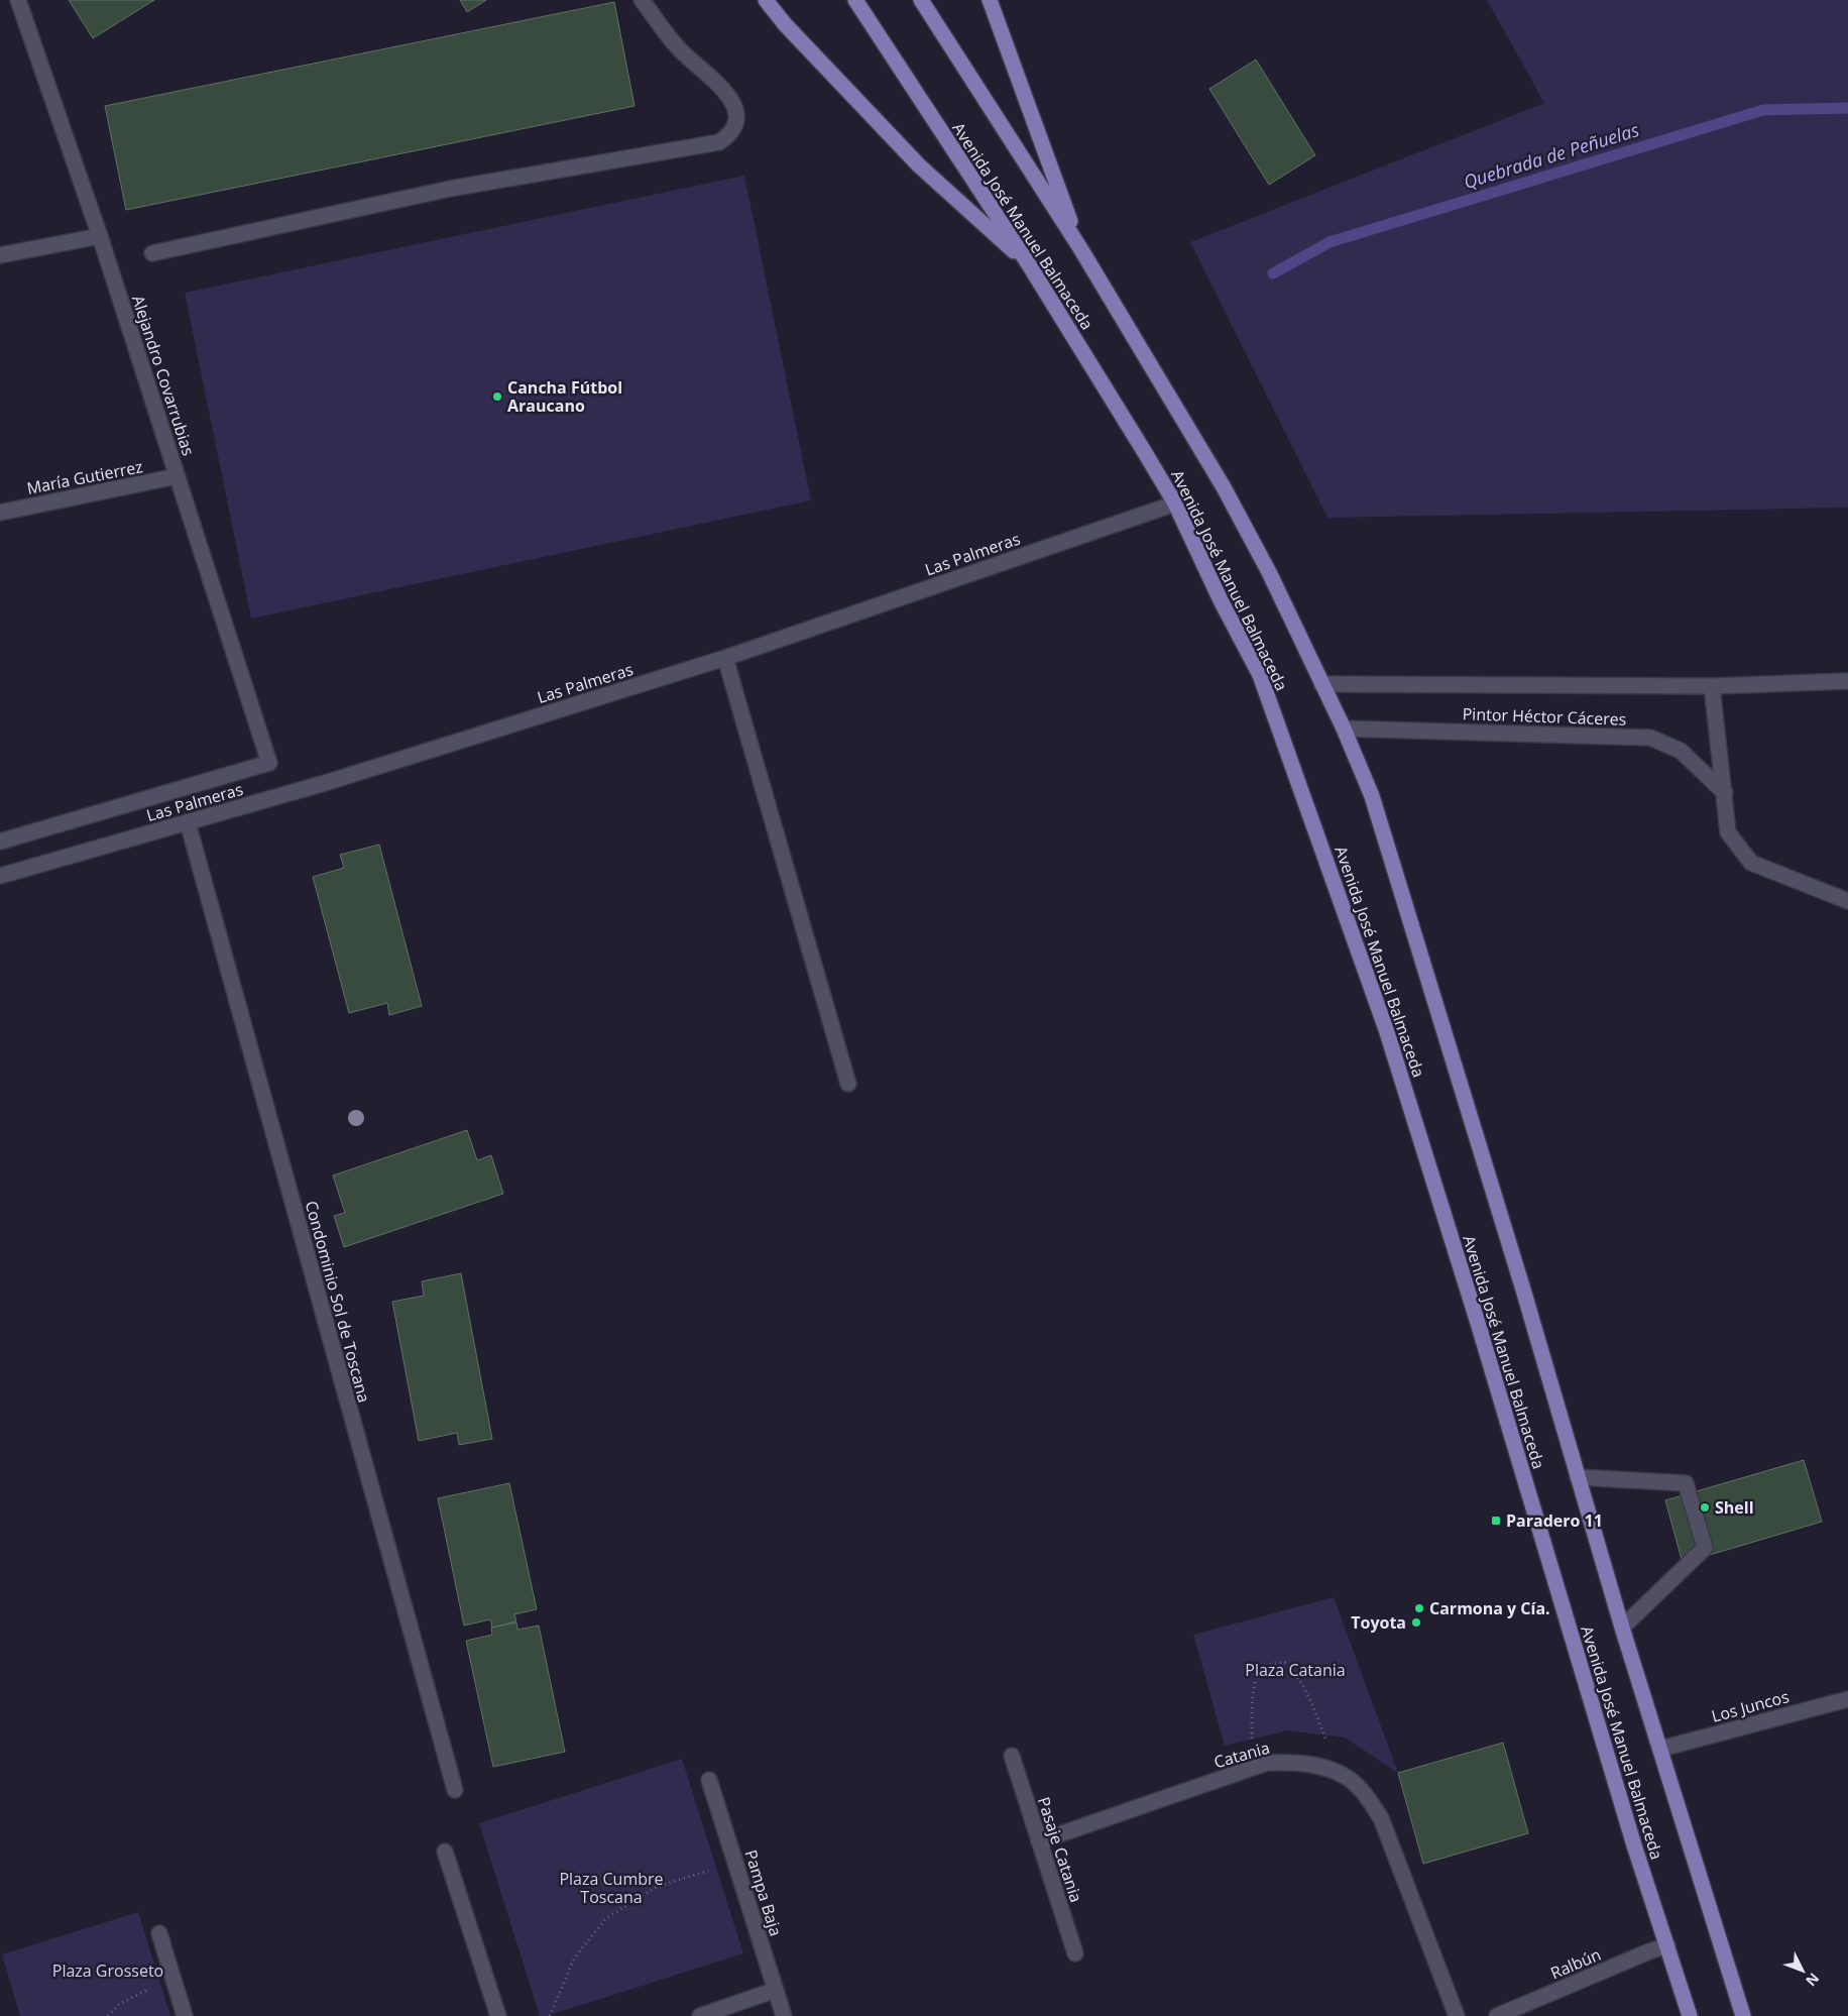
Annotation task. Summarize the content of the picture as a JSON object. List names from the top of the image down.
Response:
{
  "streets": {
    "main road": ["Avenida José Manuel Balmaceda"],
    "street": [
      "Alejandro Covarrubias",
      "María Gutierrez",
      "Las Palmeras",
      "Pintor Héctor Cáceres",
      "Condominio Sol de Toscana",
      "Los Juncos",
      "Catania",
      "Pasaje Catania",
      "Pampa Baja",
      "Ralbún"
    ]
  },
  "crossings": [
    ["Avenida José Manuel Balmaceda", "Las Palmeras"],
    ["Avenida José Manuel Balmaceda", "Pintor Héctor Cáceres"],
    ["Avenida José Manuel Balmaceda", "Los Juncos"],
    ["Avenida José Manuel Balmaceda", "Ralbún"],
    ["Alejandro Covarrubias", "María Gutierrez"],
    ["Alejandro Covarrubias", "Las Palmeras"],
    ["Las Palmeras", "Condominio Sol de Toscana"],
    ["Catania", "Pasaje Catania"]
  ],
  "water": ["Quebrada de Peñuelas"],
  "parks": ["Plaza Catania", "Plaza Cumbre Toscana", "Plaza Grosseto"],
  "places": {
    "other": [
      "Cancha Fútbol Araucano",
      "Shell",
      "Carmona y Cía.",
      "Toyota"
    ],
    "transit": ["Paradero 11"]
  },
  "north": "bottom right"
}
